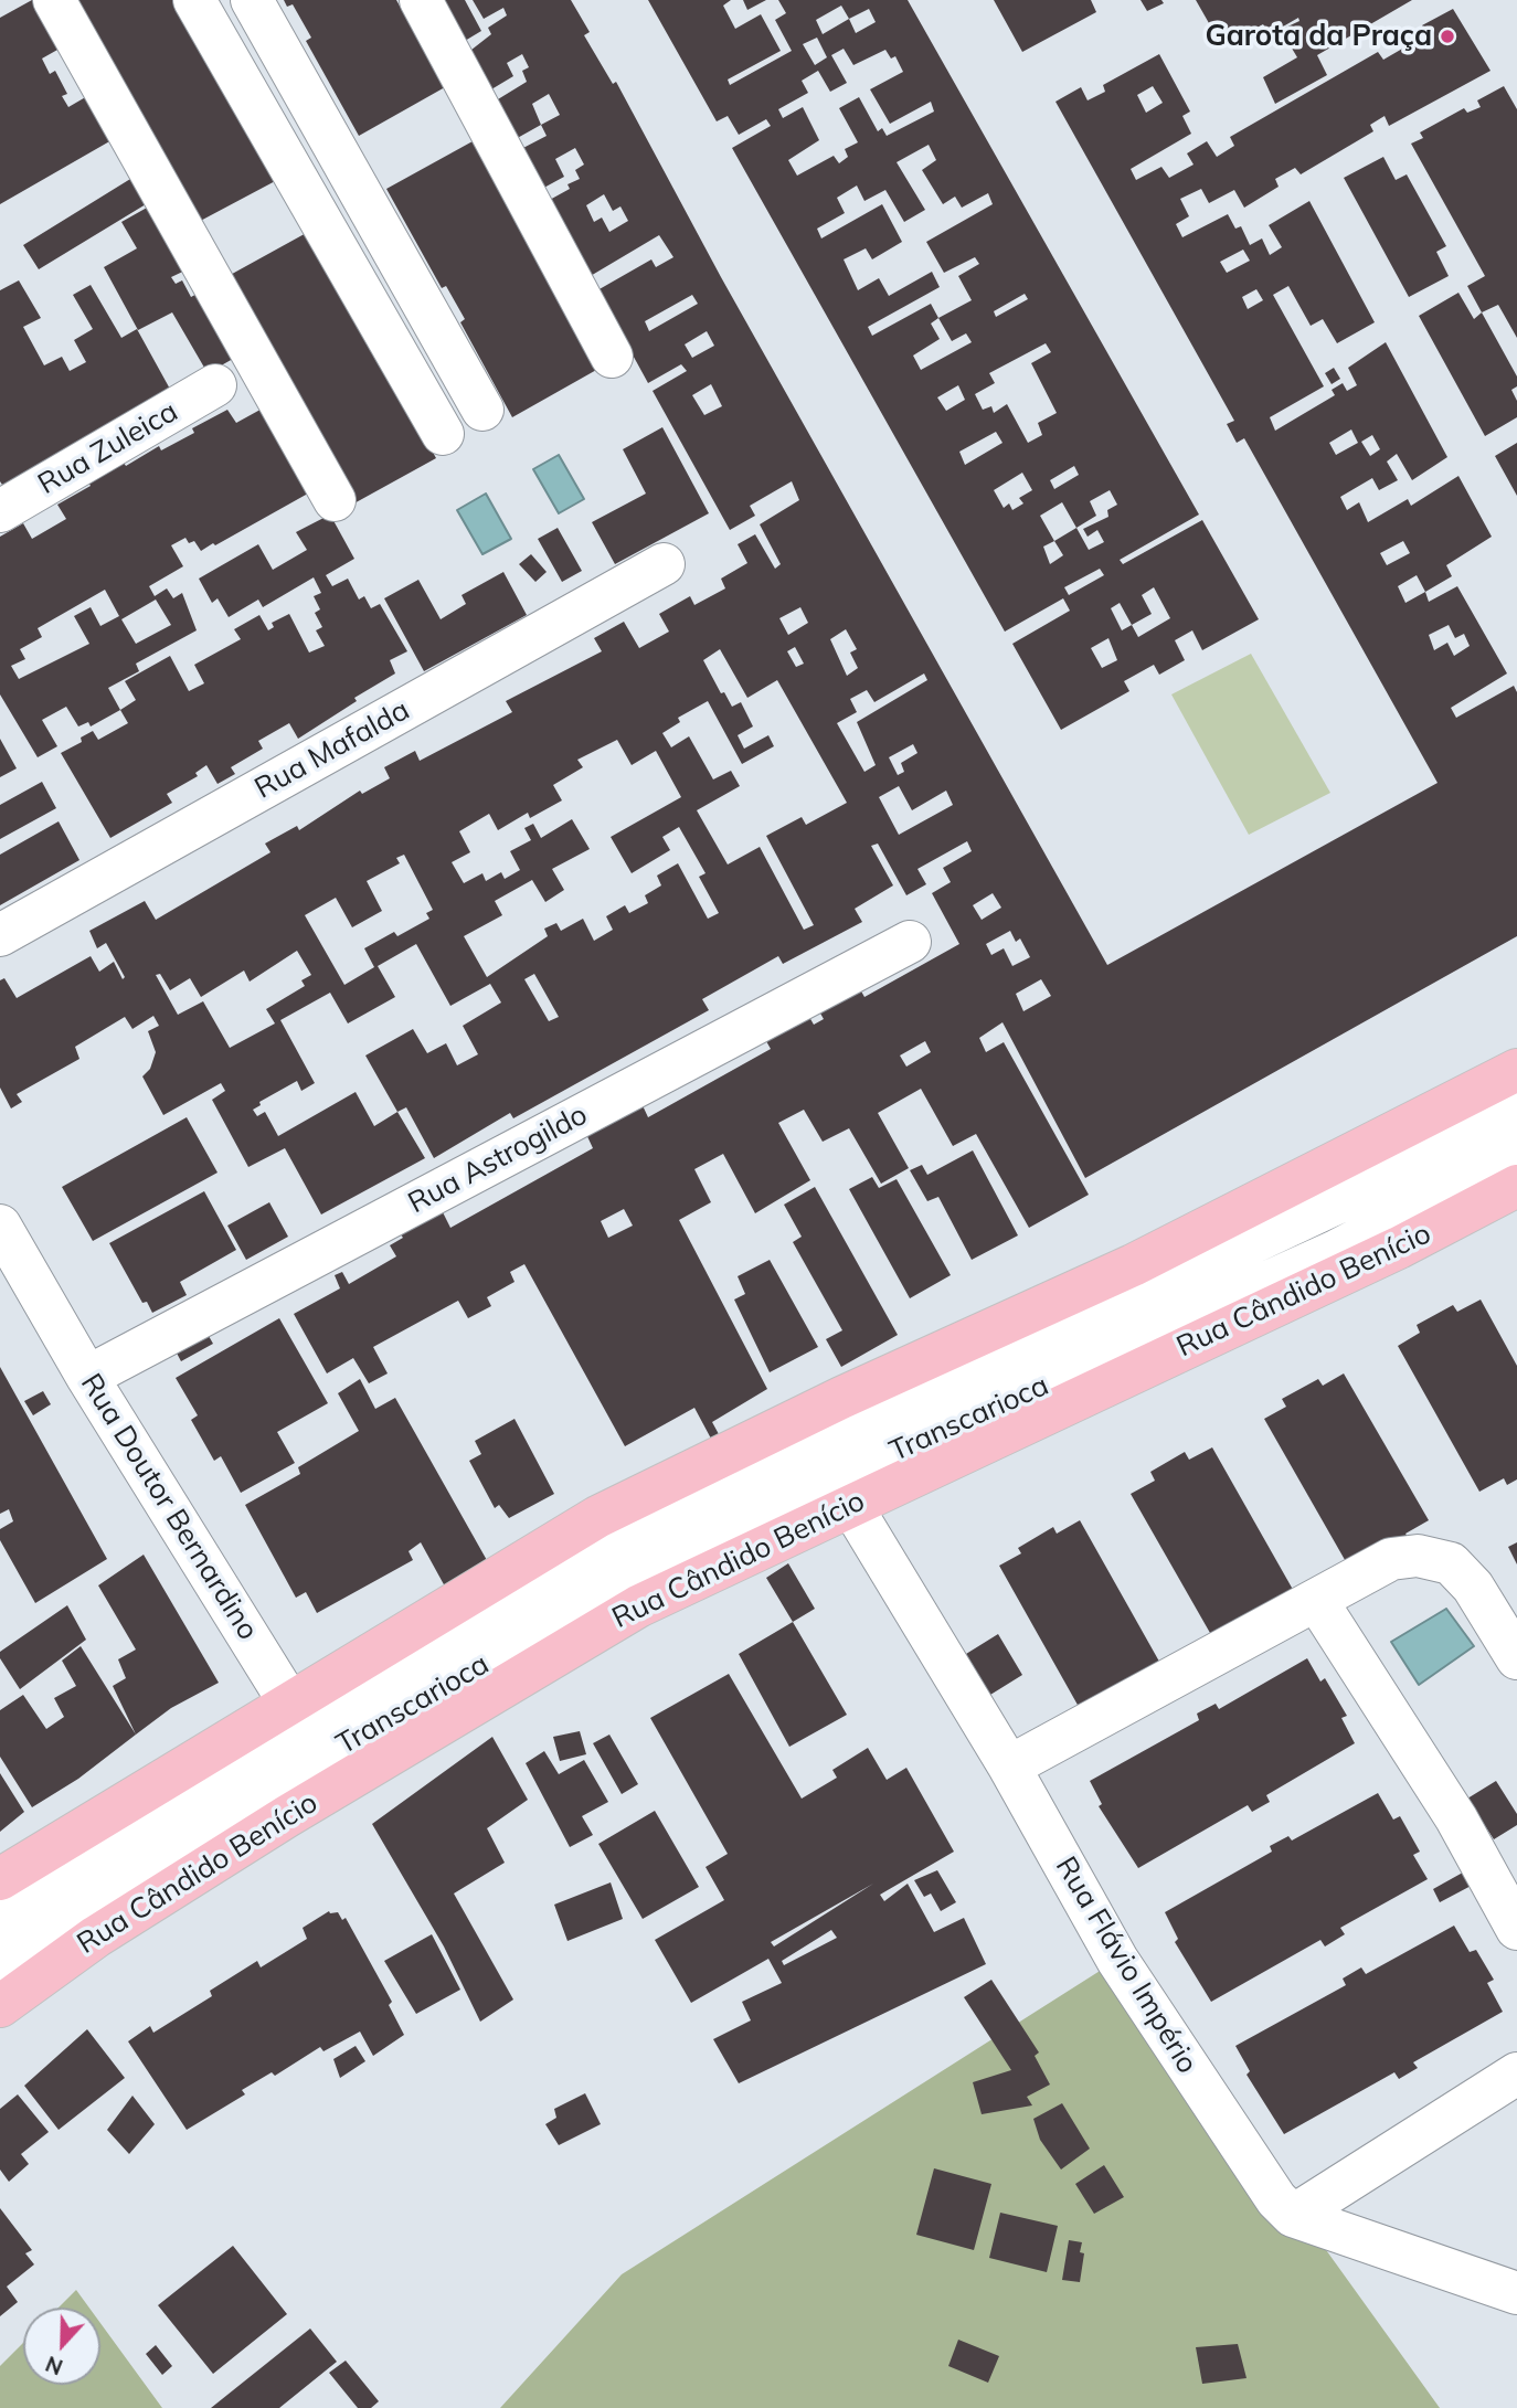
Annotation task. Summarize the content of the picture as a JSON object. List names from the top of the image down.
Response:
{
  "streets": {
    "main road": ["Rua Cândido Benício"],
    "street": [
      "Rua Zuleica",
      "Rua Mafalda",
      "Rua Astrogildo",
      "Transcarioca",
      "Rua Doutor Bernardino",
      "Rua Flávio Império"
    ]
  },
  "crossings": [
    ["Rua Astrogildo", "Rua Doutor Bernardino"],
    ["Rua Cândido Benício", "Transcarioca"],
    ["Rua Cândido Benício", "Rua Doutor Bernardino"],
    ["Rua Cândido Benício", "Rua Flávio Império"],
    ["Transcarioca", "Rua Doutor Bernardino"]
  ],
  "places": ["Garota da Praça"],
  "north": "bottom"
}
